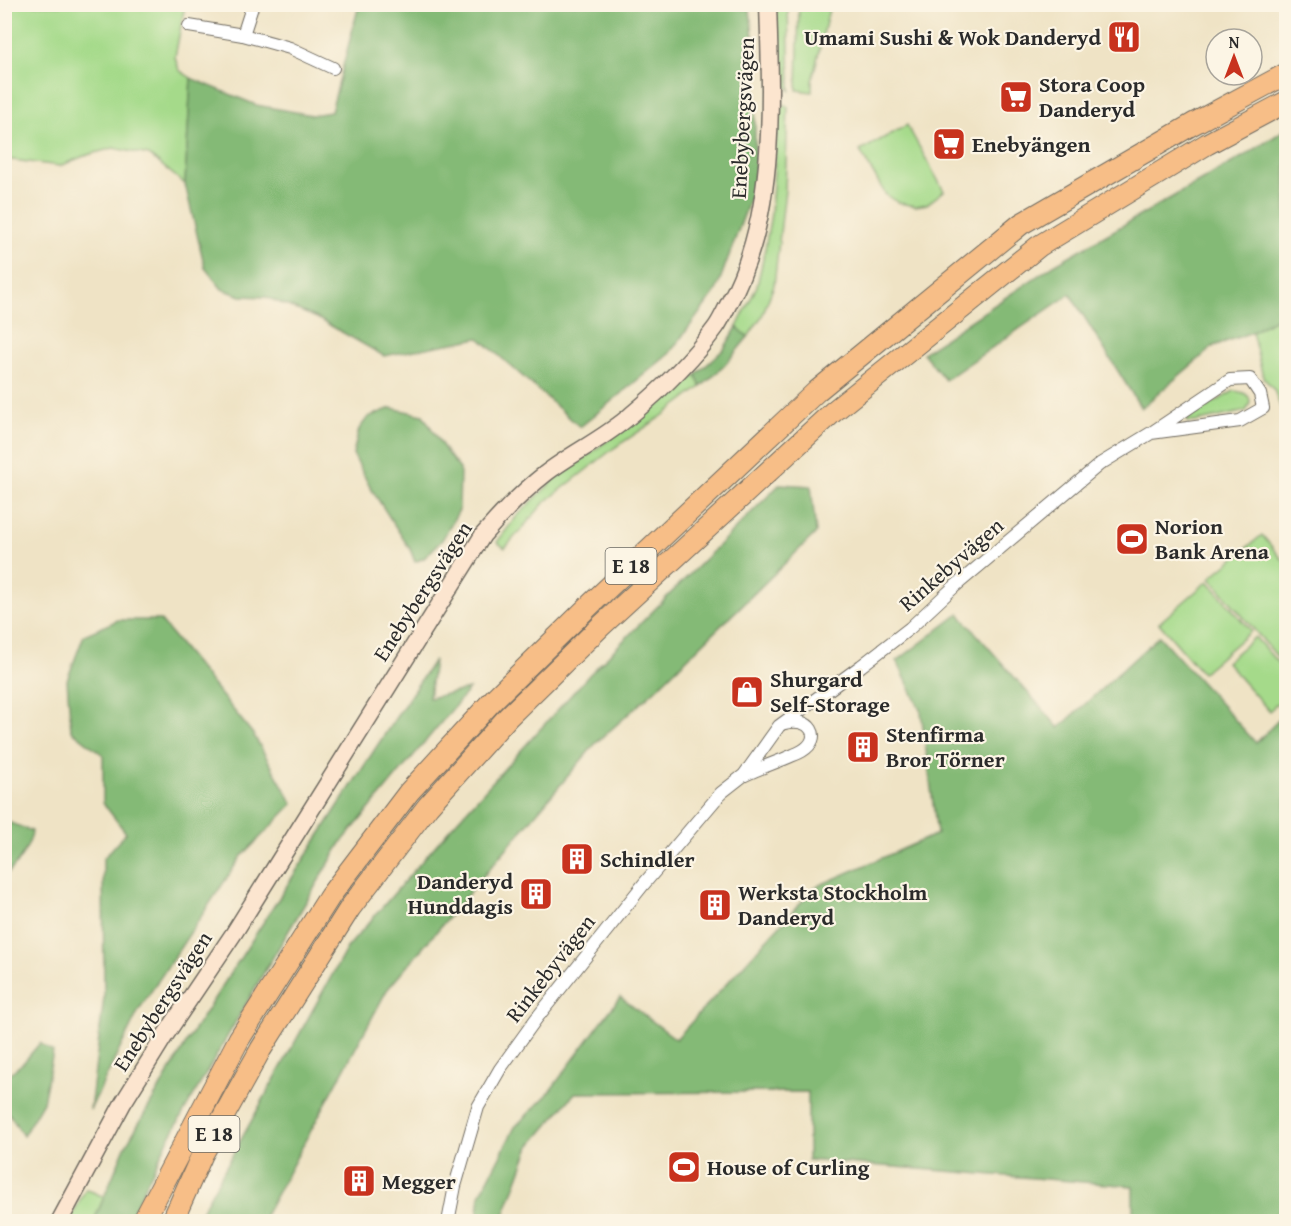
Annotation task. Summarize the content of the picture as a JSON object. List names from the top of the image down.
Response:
{
  "streets": {
    "highway": ["E 18"],
    "main road": ["Enebybergsvägen"],
    "street": ["Rinkebyvägen"]
  },
  "places": {
    "restaurant": ["Umami Sushi & Wok Danderyd"],
    "supermarket": ["Stora Coop Danderyd", "Enebyängen"],
    "sports": ["Norion Bank Arena", "House of Curling"],
    "shop": ["Shurgard Self-Storage"],
    "building": [
      "Stenfirma Bror Törner",
      "Schindler",
      "Danderyd Hunddagis",
      "Werksta Stockholm Danderyd",
      "Megger"
    ]
  },
  "north": "top"
}
